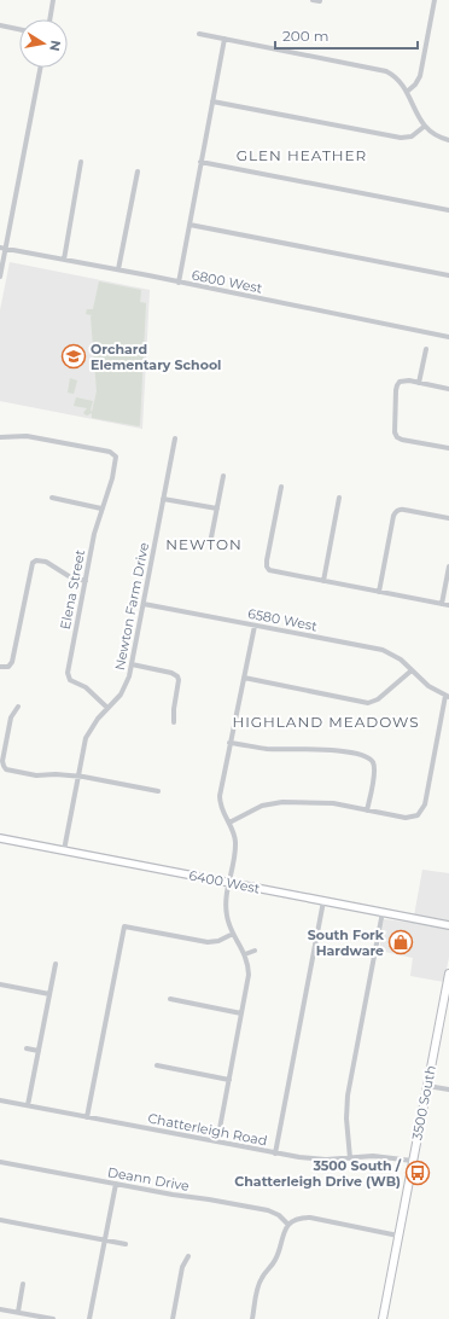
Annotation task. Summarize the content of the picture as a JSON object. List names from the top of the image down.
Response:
{
  "streets": {
    "main road": ["3500 South"],
    "street": [
      "6800 West",
      "Elena Street",
      "Newton Farm Drive",
      "6580 West",
      "6400 West",
      "Chatterleigh Road",
      "Deann Drive"
    ]
  },
  "crossings": [
    ["Elena Street", "Newton Farm Drive"],
    ["Newton Farm Drive", "6580 West"],
    ["Newton Farm Drive", "6400 West"],
    ["3500 South", "Chatterleigh Road"]
  ],
  "districts": ["GLEN HEATHER", "NEWTON", "HIGHLAND MEADOWS"],
  "places": {
    "school or university": ["Orchard Elementary School"],
    "shop": ["South Fork Hardware"],
    "bus stop": ["3500 South / Chatterleigh Drive (WB)"]
  },
  "scale_bar": "200 m",
  "north": "right"
}
